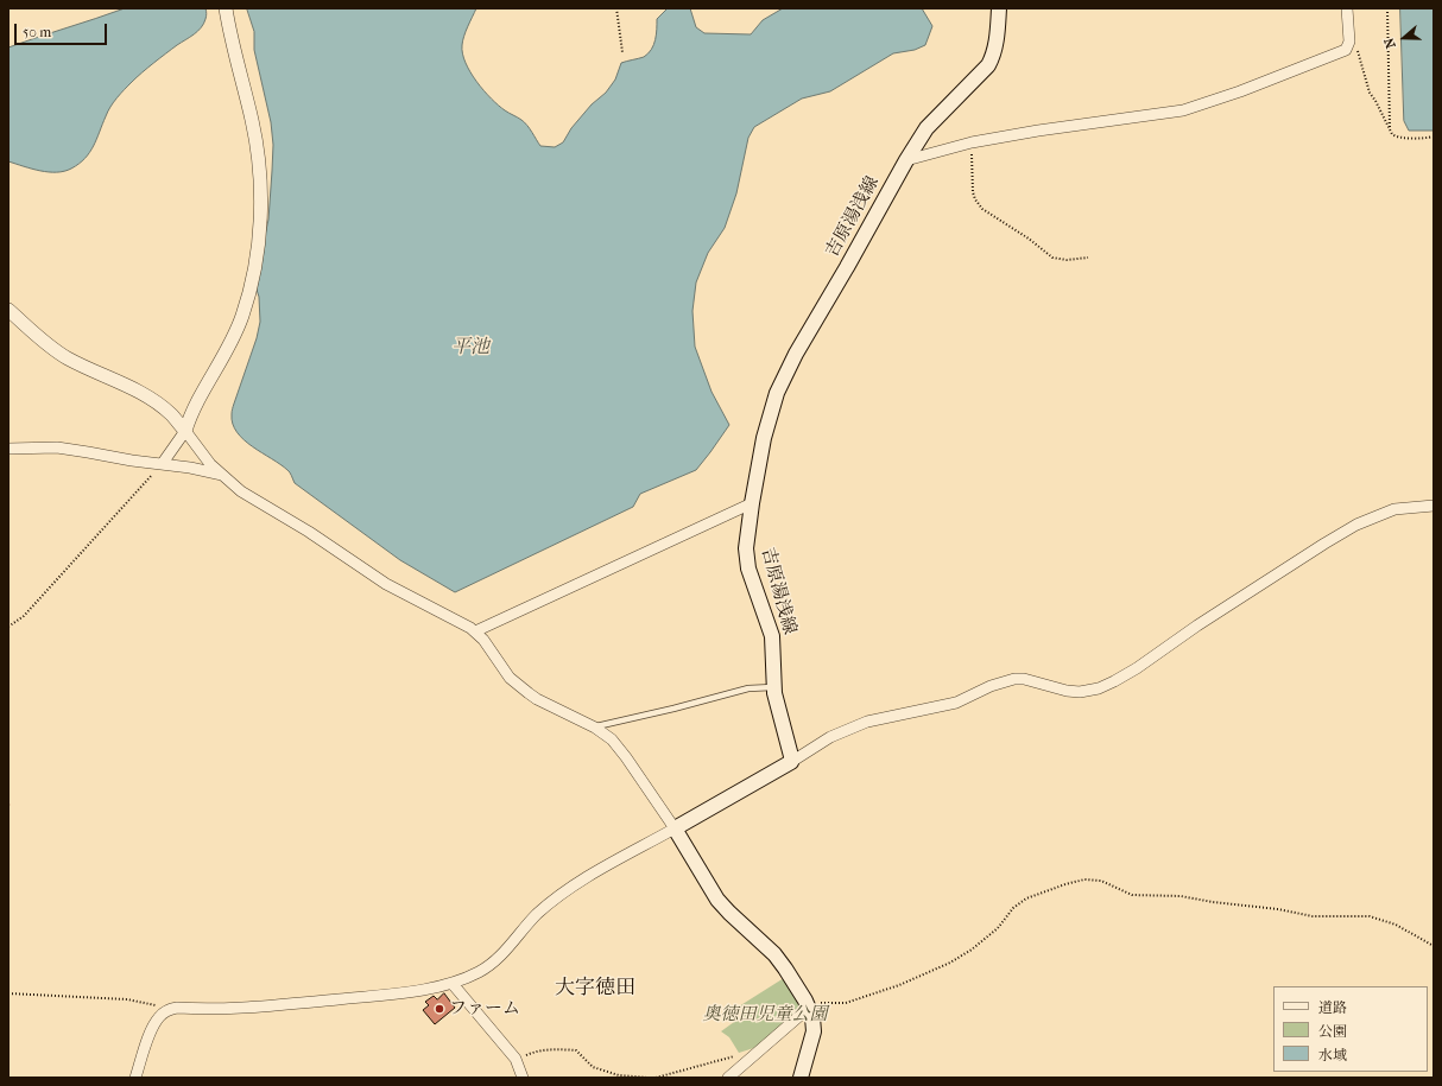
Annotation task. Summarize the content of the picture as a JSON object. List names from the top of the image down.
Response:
{
  "streets": {
    "main road": ["吉原湯浅線"]
  },
  "districts": ["大字徳田"],
  "water": ["平池"],
  "parks": ["奥徳田児童公園"],
  "places": ["ファーム"],
  "legend": ["道路", "公園", "水域"],
  "scale_bar": "50 m",
  "north": "left"
}
